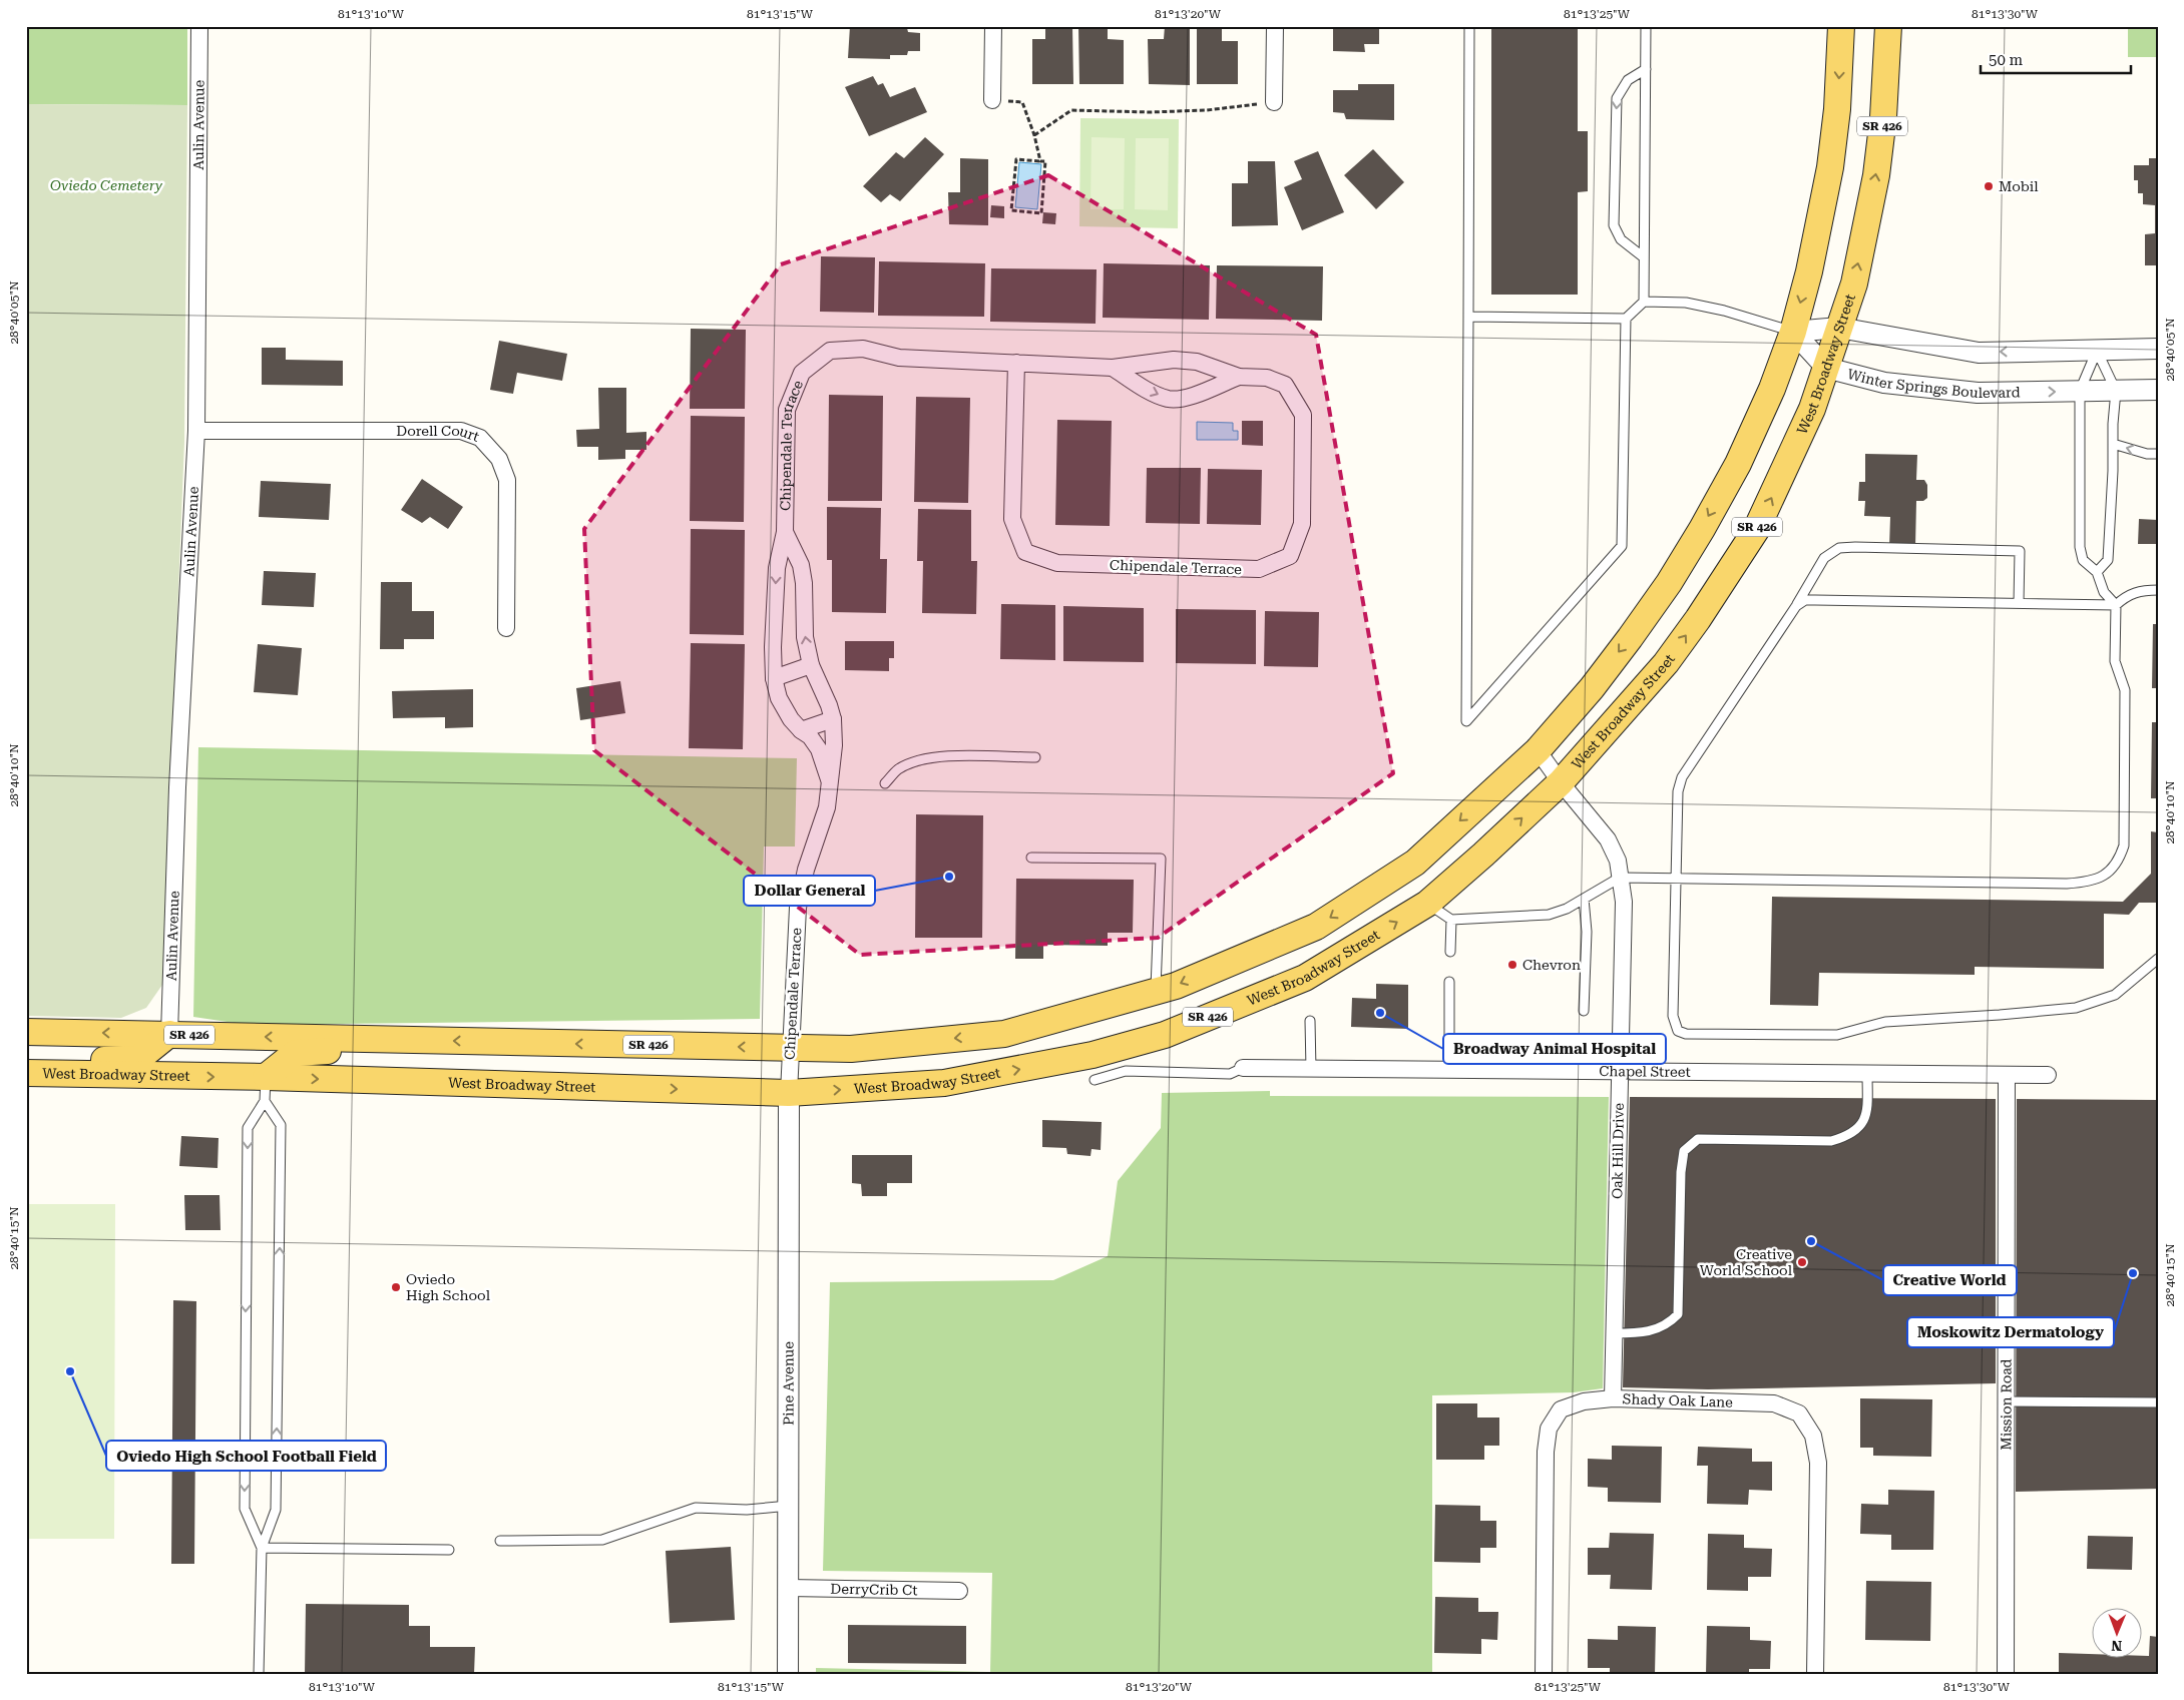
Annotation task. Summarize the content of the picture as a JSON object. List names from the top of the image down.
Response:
{
  "streets": {
    "main road": ["SR 426", "West Broadway Street"],
    "street": [
      "Aulin Avenue",
      "Winter Springs Boulevard",
      "Dorell Court",
      "Chipendale Terrace",
      "Chapel Street",
      "Oak Hill Drive",
      "Pine Avenue",
      "Shady Oak Lane",
      "Mission Road",
      "DerryCrib Ct"
    ]
  },
  "crossings": [
    ["Aulin Avenue", "SR 426"],
    ["Aulin Avenue", "Dorell Court"],
    ["SR 426", "Chipendale Terrace"],
    ["SR 426", "Oak Hill Drive"],
    ["West Broadway Street", "Winter Springs Boulevard"],
    ["West Broadway Street", "Chipendale Terrace"],
    ["West Broadway Street", "Oak Hill Drive"],
    ["West Broadway Street", "Pine Avenue"],
    ["Chipendale Terrace", "Pine Avenue"],
    ["Chapel Street", "Oak Hill Drive"],
    ["Chapel Street", "Mission Road"],
    ["Oak Hill Drive", "Shady Oak Lane"],
    ["Pine Avenue", "DerryCrib Ct"]
  ],
  "parks": ["Oviedo Cemetery"],
  "places": [
    "Mobil",
    "Dollar General",
    "Chevron",
    "Broadway Animal Hospital",
    "Creative World",
    "Creative World School",
    "Moskowitz Dermatology",
    "Oviedo High School",
    "Oviedo High School Football Field"
  ],
  "scale_bar": "50 m",
  "north": "bottom",
  "coordinates": [
    "81°13'10\"W",
    "81°13'15\"W",
    "81°13'20\"W",
    "81°13'25\"W",
    "81°13'30\"W",
    "28°40'05\"N",
    "28°40'10\"N",
    "28°40'15\"N"
  ]
}
